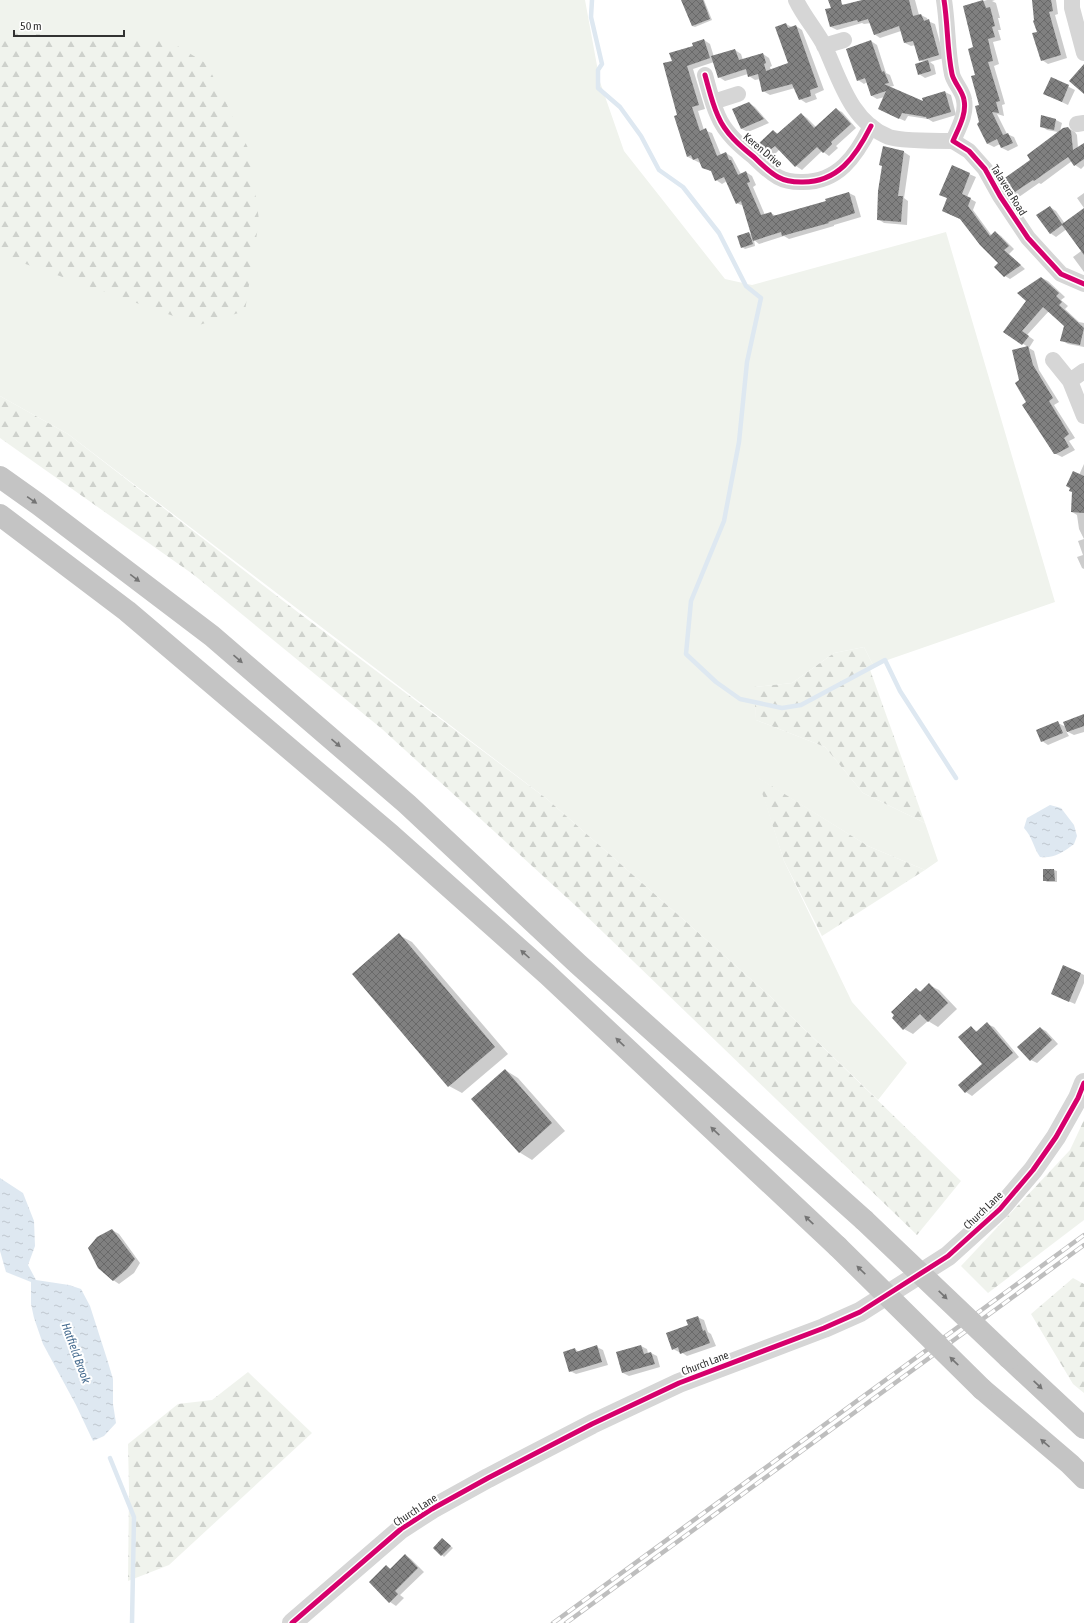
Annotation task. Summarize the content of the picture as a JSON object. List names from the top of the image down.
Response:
{
  "streets": {
    "street": ["Keren Drive", "Talavera Road", "Church Lane"]
  },
  "crossings": [
    ["Keren Drive", "Talavera Road"]
  ],
  "water": ["Hatfield Brook"],
  "scale_bar": "50 m"
}
